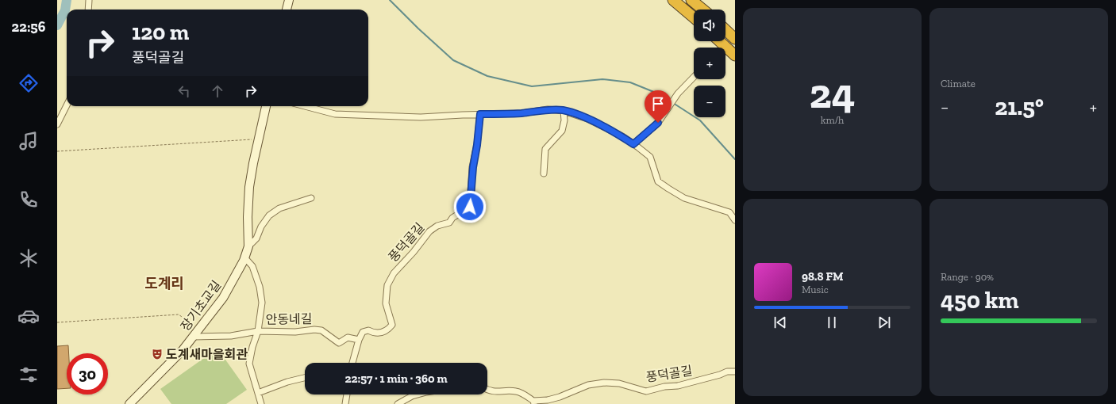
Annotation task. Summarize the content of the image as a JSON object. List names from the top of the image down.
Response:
{
  "streets": {
    "main road": ["장기초교길"],
    "street": ["풍덕골길", "안동네길"]
  },
  "crossings": [
    ["풍덕골길", "안동네길"],
    ["장기초교길", "안동네길"]
  ],
  "districts": ["도계리"],
  "places": {
    "theatre": ["도계새마을회관"]
  },
  "page": {
    "tabs": "22:56",
    "tile": [
      ["24", "km/h"],
      "Climate",
      ["Range · 90%", "450 km"]
    ],
    "map_buttons": ["+", "−"],
    "turn": ["120 m", "풍덕골길"],
    "heat": ["−", "21.5°", "+"],
    "song": ["98.8 FM", "Music"],
    "limit": "30",
    "trip": "22:57 · 1 min · 360 m"
  }
}
